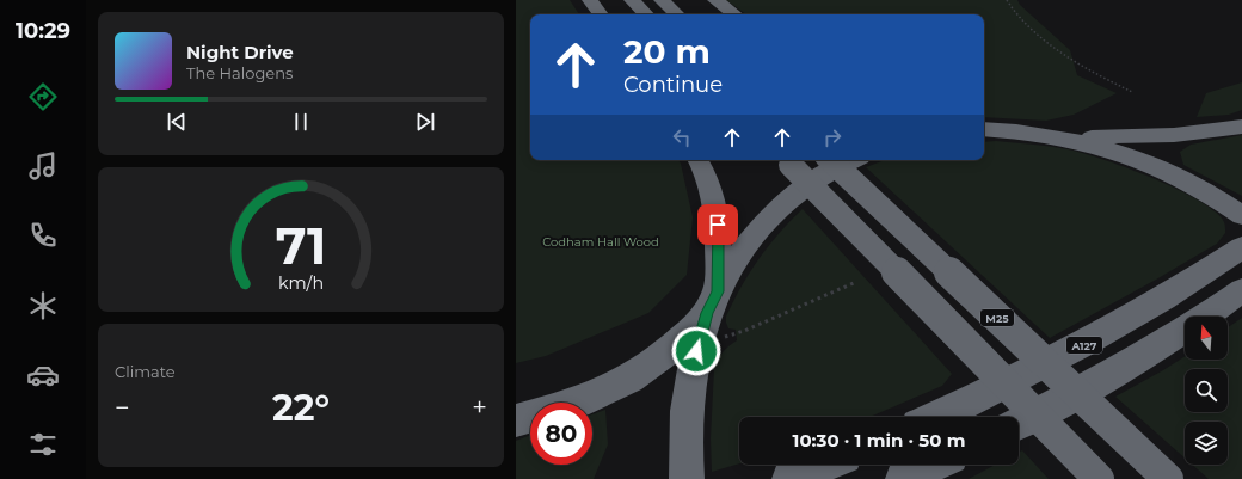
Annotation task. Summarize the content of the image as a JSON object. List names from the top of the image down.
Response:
{
  "streets": {
    "highway": ["M25", "A127"]
  },
  "parks": ["Codham Hall Wood"],
  "north": "top",
  "page": {
    "tabs": "10:29",
    "turn": ["20 m", "Continue"],
    "song": ["Night Drive", "The Halogens"],
    "tile": "Climate",
    "heat": ["−", "22°", "+"],
    "limit": "80",
    "trip": "10:30 · 1 min · 50 m",
    "gauge": ["71", "km/h"]
  }
}
